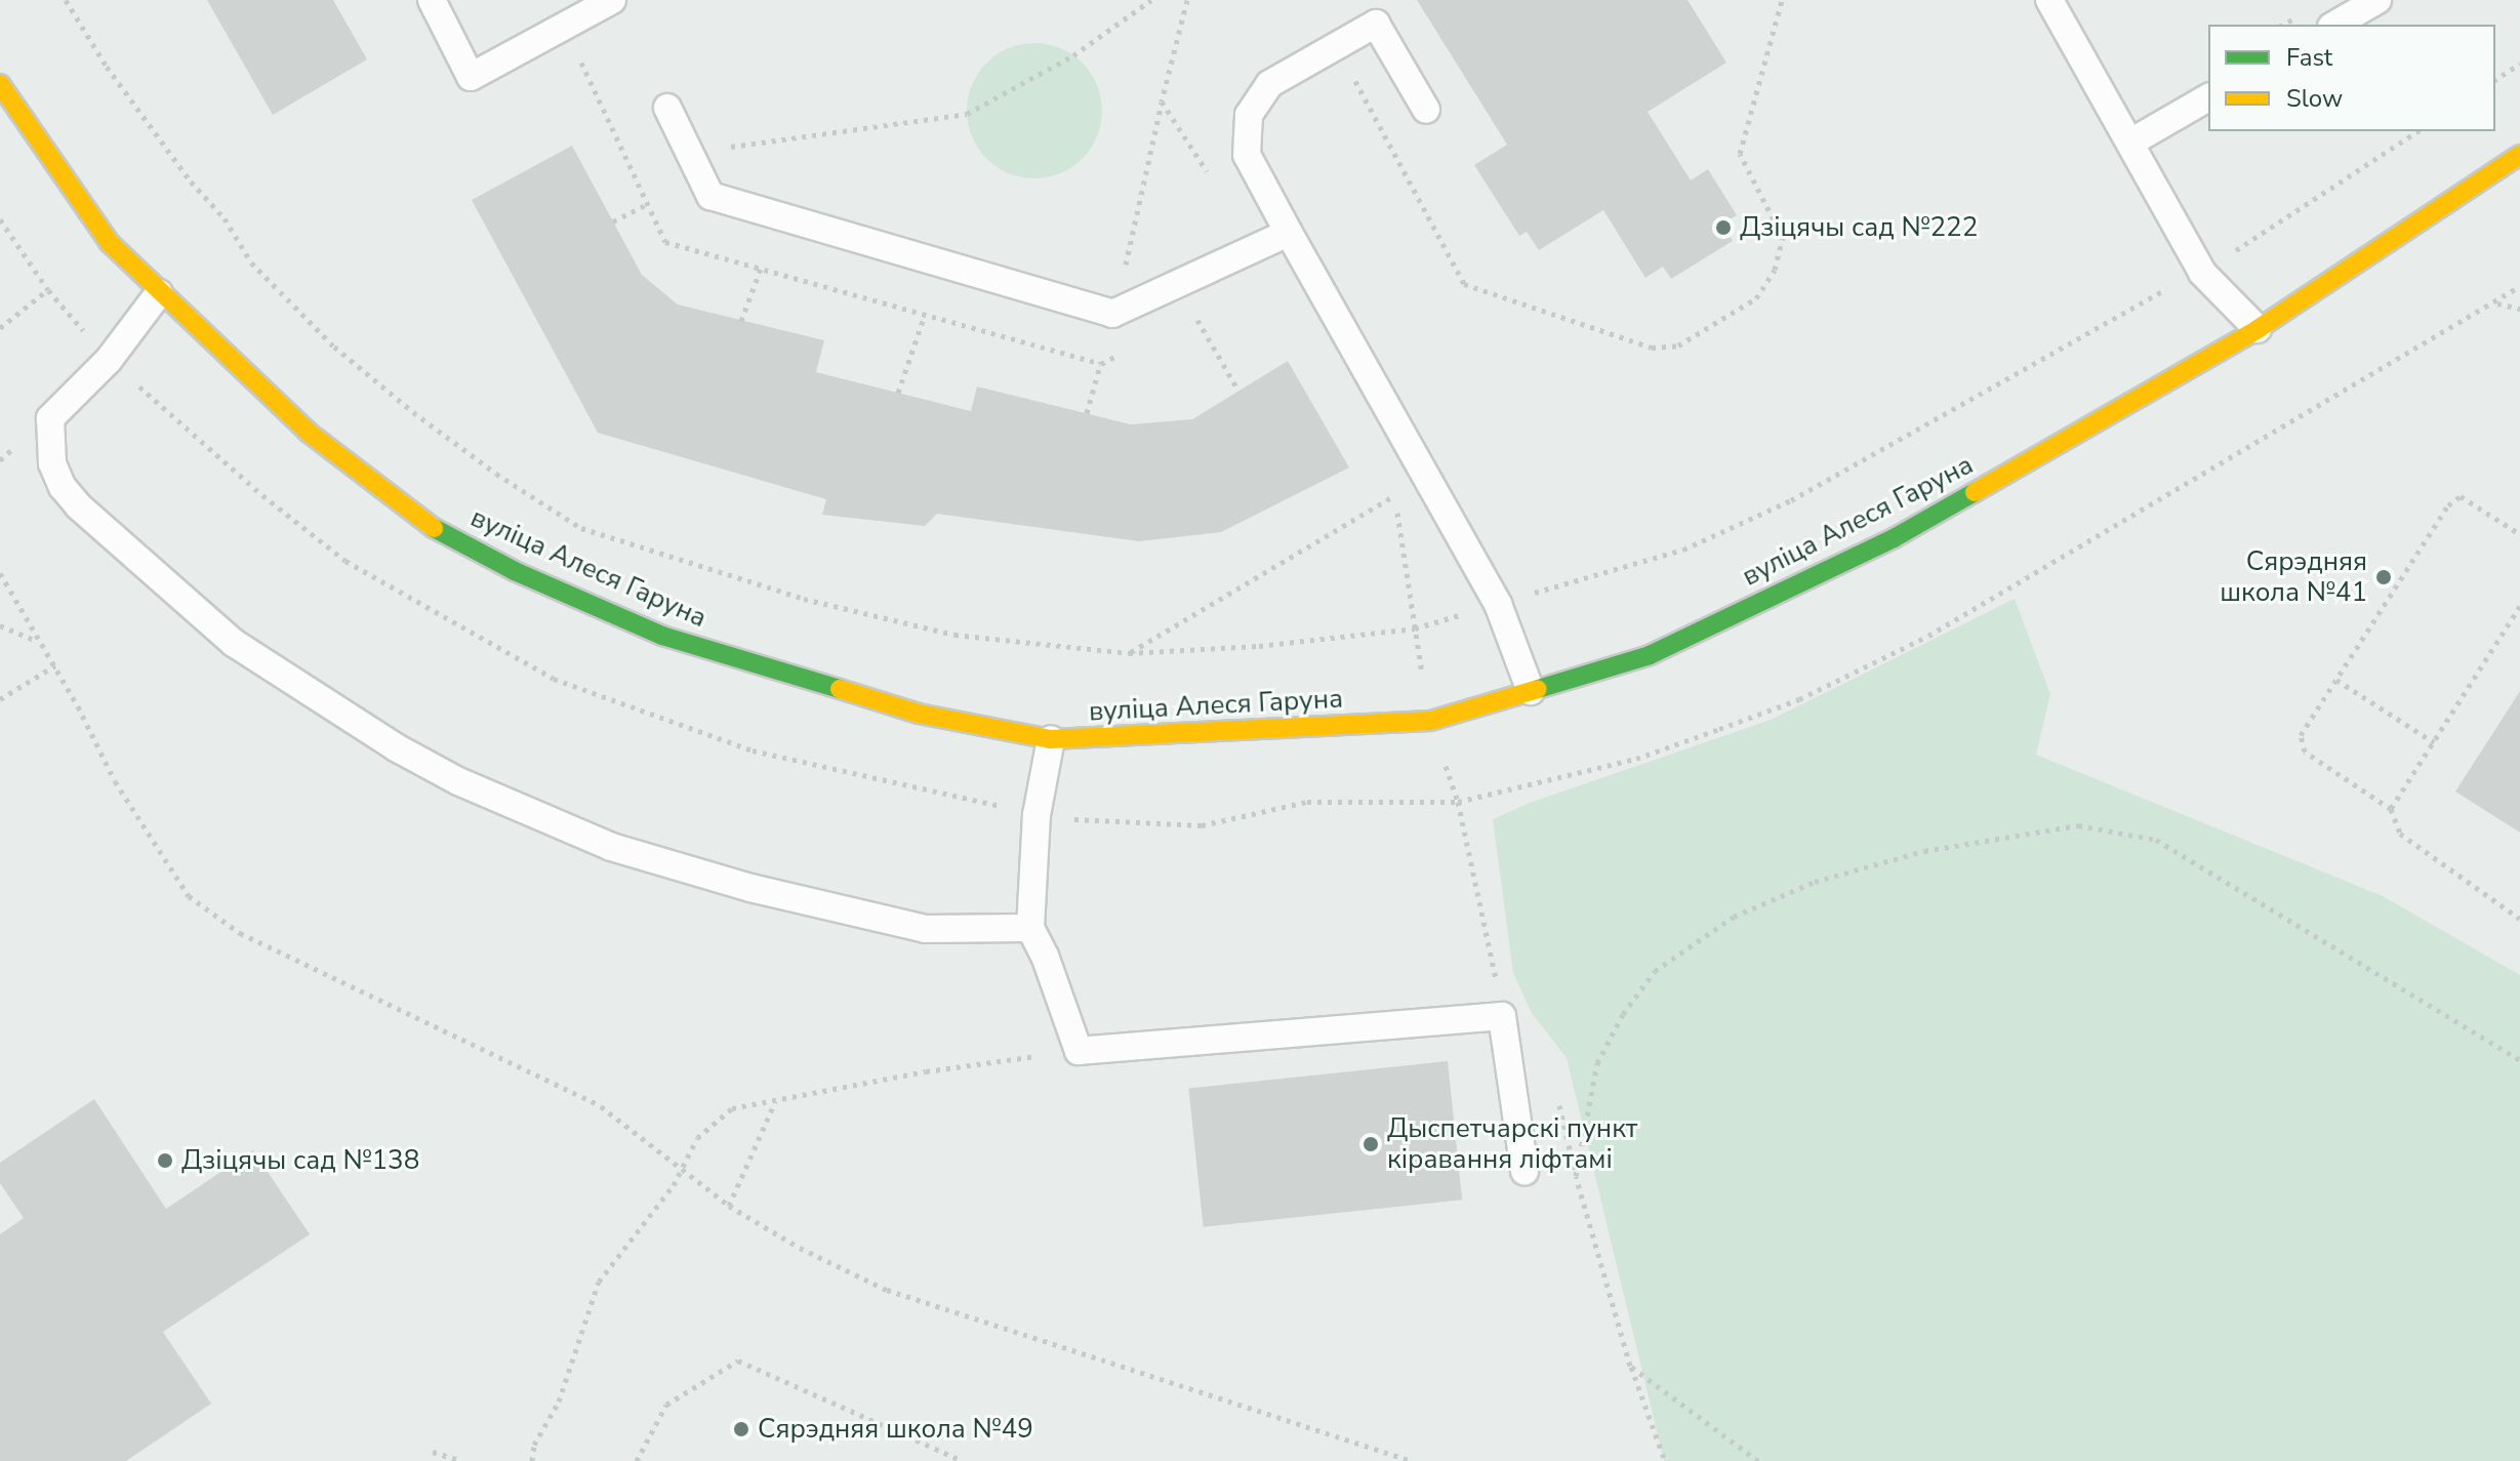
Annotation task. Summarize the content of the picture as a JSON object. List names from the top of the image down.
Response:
{
  "streets": {
    "street": ["вуліца Алеся Гаруна"]
  },
  "places": [
    "Дзіцячы сад №222",
    "Сярэдняя школа №41",
    "Дыспетчарскі пункт кіравання ліфтамі",
    "Дзіцячы сад №138",
    "Сярэдняя школа №49"
  ],
  "legend": ["Fast", "Slow"]
}
